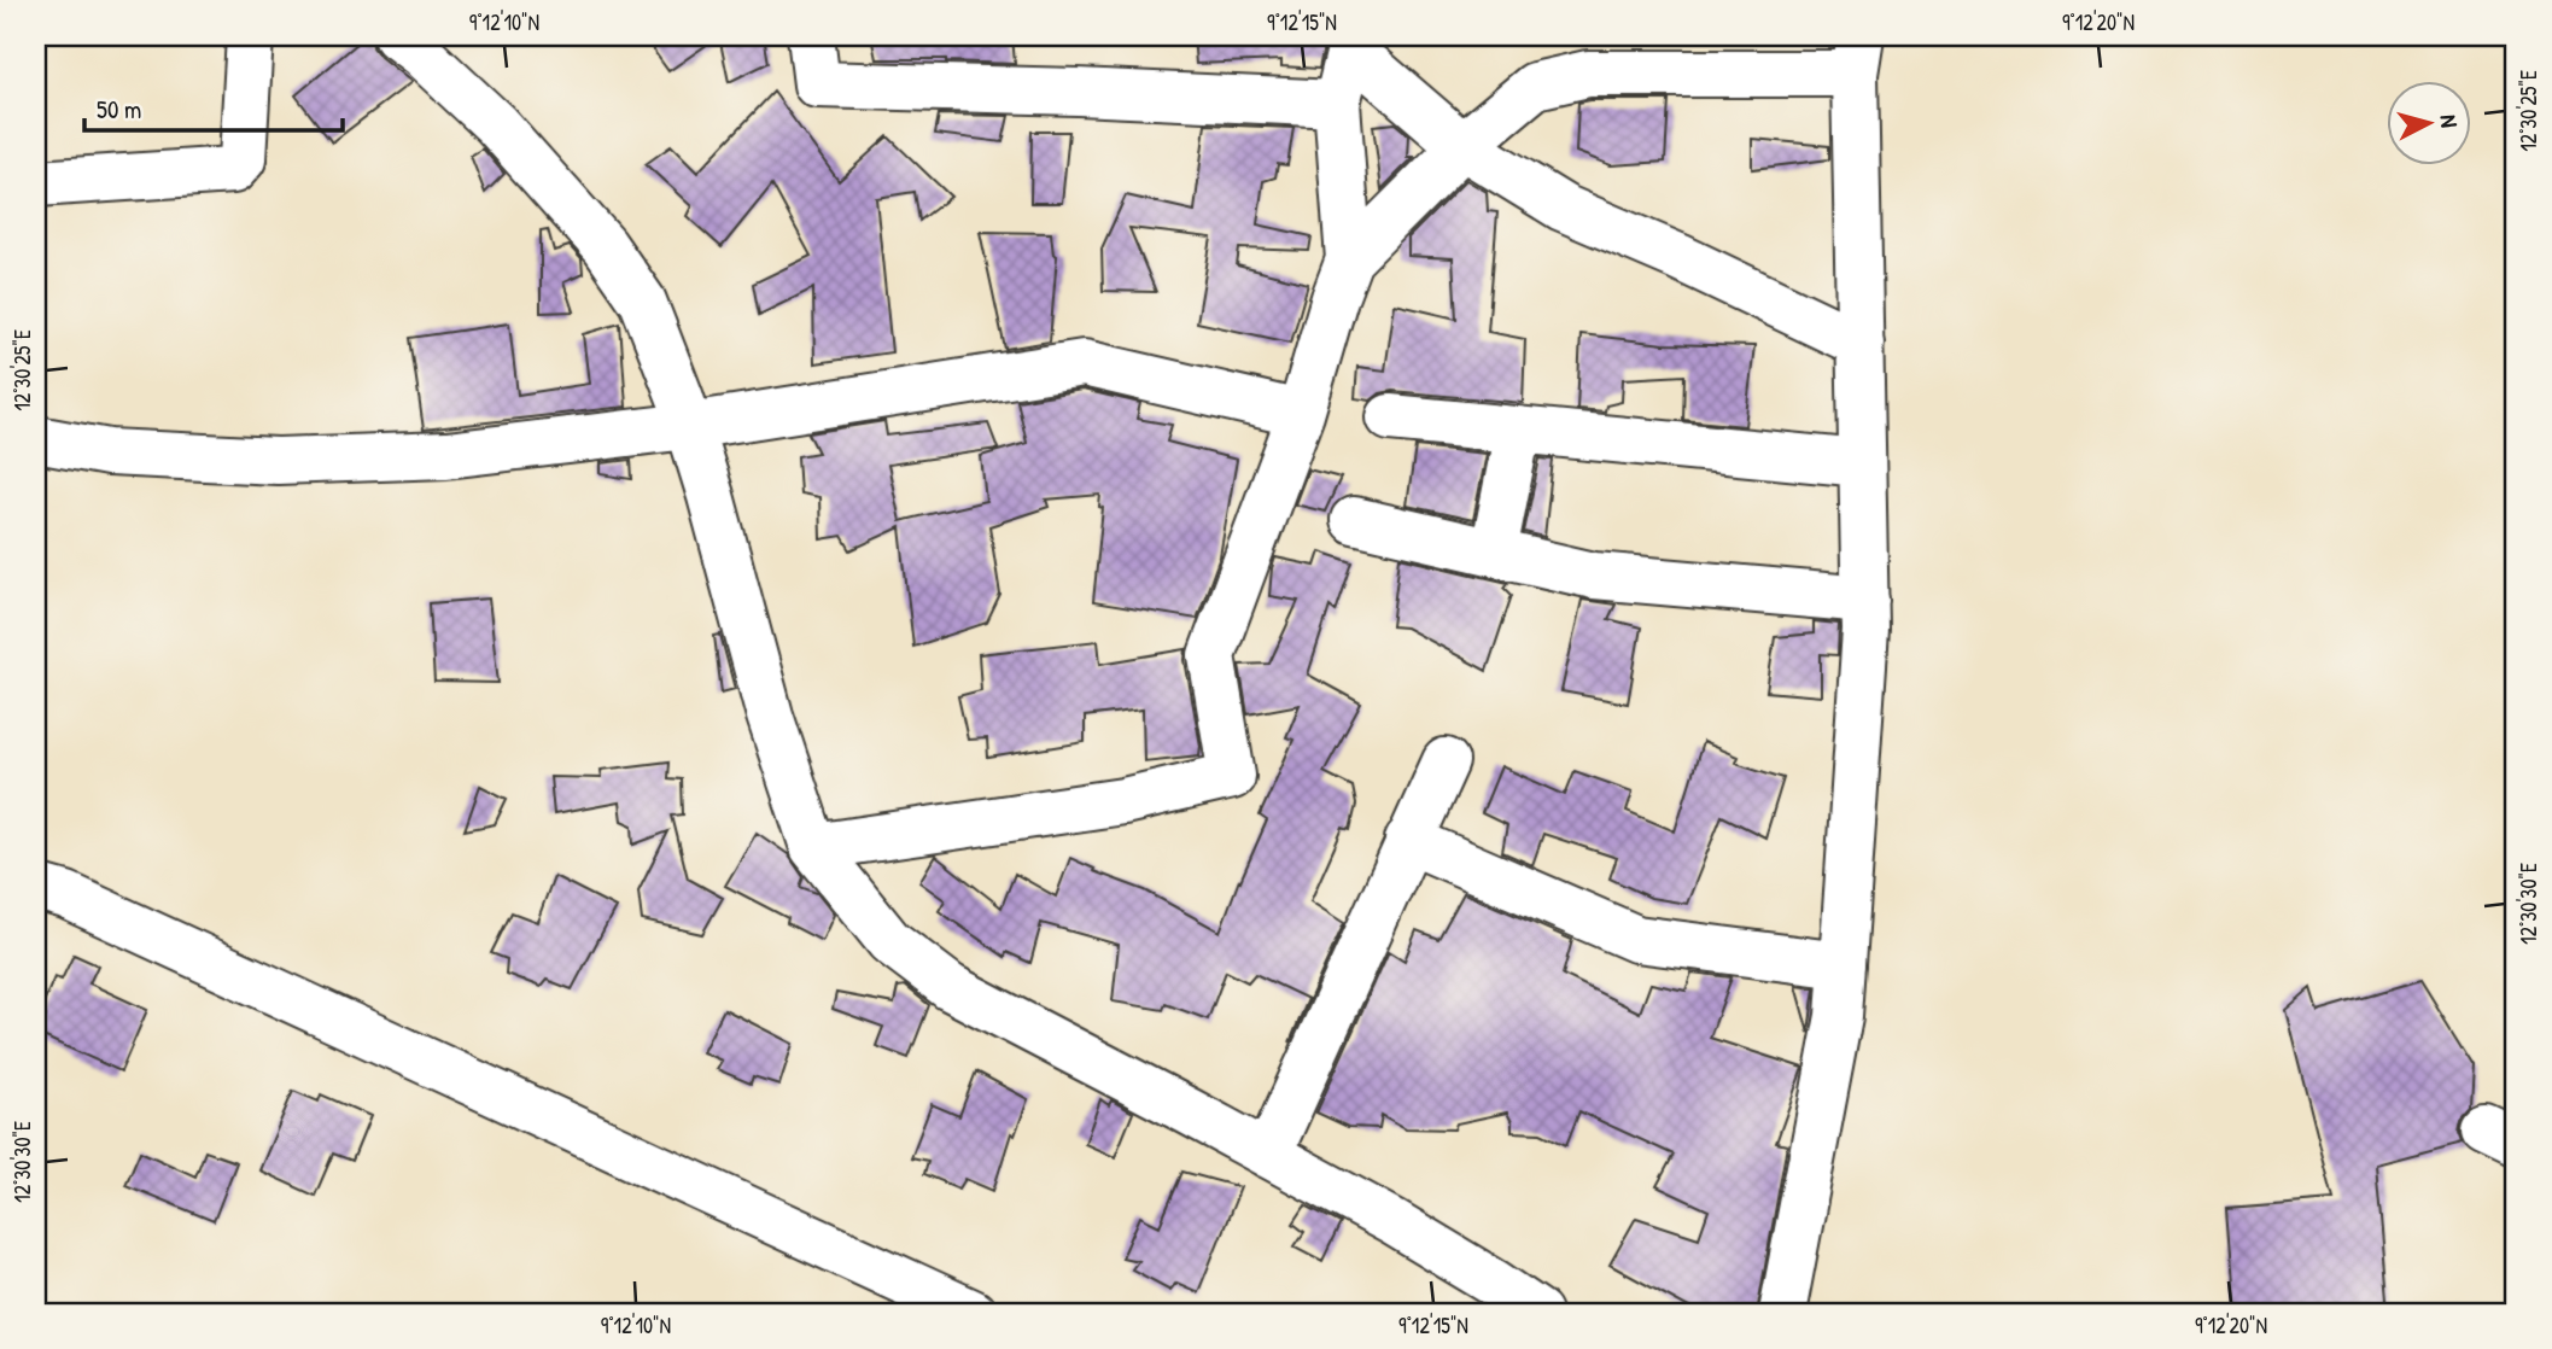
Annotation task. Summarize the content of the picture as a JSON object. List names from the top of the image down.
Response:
{
  "scale_bar": "50 m",
  "north": "right",
  "coordinates": [
    "9°12'10\"N",
    "9°12'15\"N",
    "9°12'20\"N",
    "12°30'25\"E",
    "12°30'30\"E"
  ]
}
